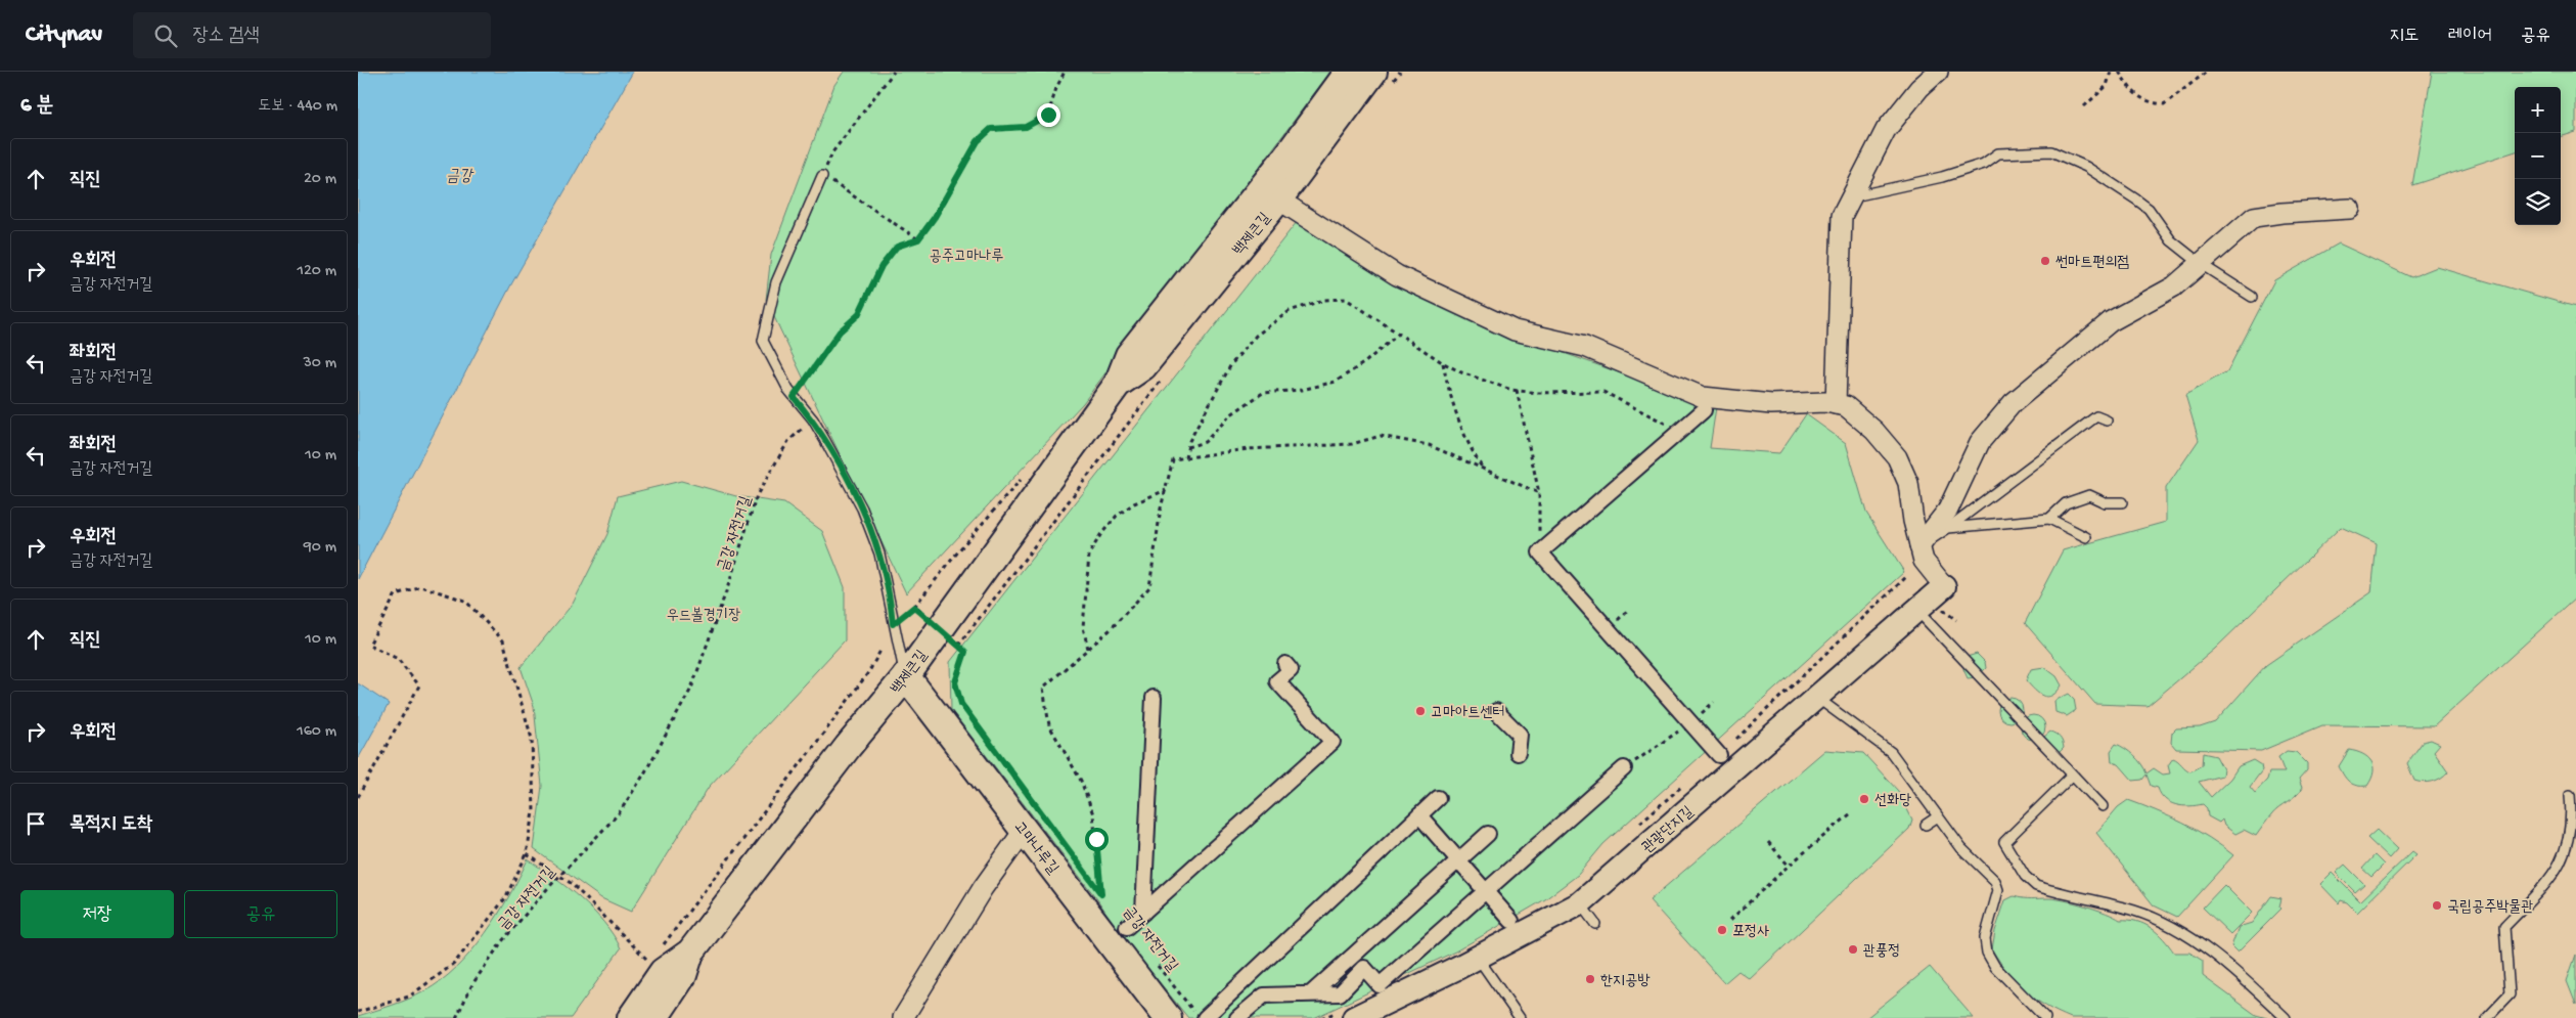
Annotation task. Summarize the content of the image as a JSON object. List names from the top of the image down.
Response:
{
  "streets": {
    "main road": ["백제큰길", "고마나루길"],
    "street": ["관광단지길"],
    "path": ["금강 자전거길"]
  },
  "crossings": [
    ["백제큰길", "고마나루길"]
  ],
  "water": ["금강"],
  "parks": ["공주고마나루", "우드볼경기장"],
  "places": [
    "썬마트편의점",
    "고마아트센터",
    "선화당",
    "국립공주박물관",
    "포정사",
    "관풍정",
    "한지공방"
  ],
  "page": {
    "header": "Citynav",
    "search": "장소 검색",
    "nav": ["지도", "레이어", "공유"],
    "heading": ["6 분", "도보 · 440 m"],
    "map_buttons": ["+", "−"],
    "list": [
      ["직진", "20 m"],
      ["우회전", "금강 자전거길", "120 m"],
      ["좌회전", "금강 자전거길", "30 m"],
      ["좌회전", "금강 자전거길", "10 m"],
      ["우회전", "금강 자전거길", "90 m"],
      ["직진", "10 m"],
      ["우회전", "160 m"],
      "목적지 도착"
    ],
    "buttons": ["저장", "공유"]
  }
}
